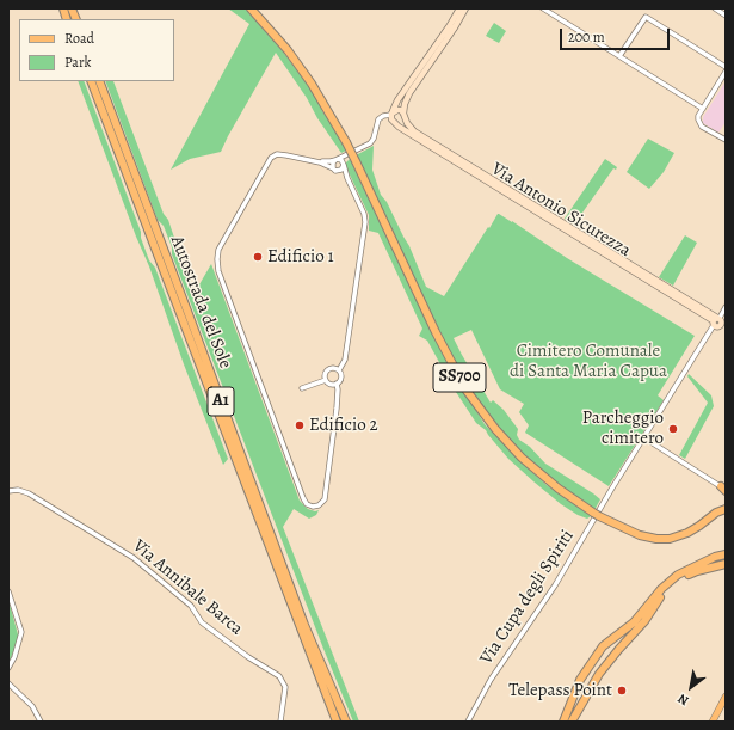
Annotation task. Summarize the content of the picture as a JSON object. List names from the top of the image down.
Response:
{
  "streets": {
    "highway": ["Autostrada del Sole", "SS700", "A1"],
    "street": ["Via Antonio Sicurezza", "Via Annibale Barca", "Via Cupa degli Spiriti"]
  },
  "crossings": [
    ["Via Antonio Sicurezza", "Via Cupa degli Spiriti"]
  ],
  "parks": ["Cimitero Comunale di Santa Maria Capua"],
  "places": [
    "Edificio 1",
    "Edificio 2",
    "Parcheggio cimitero",
    "Telepass Point"
  ],
  "legend": ["Road", "Park"],
  "scale_bar": "200 m",
  "north": "bottom left"
}
